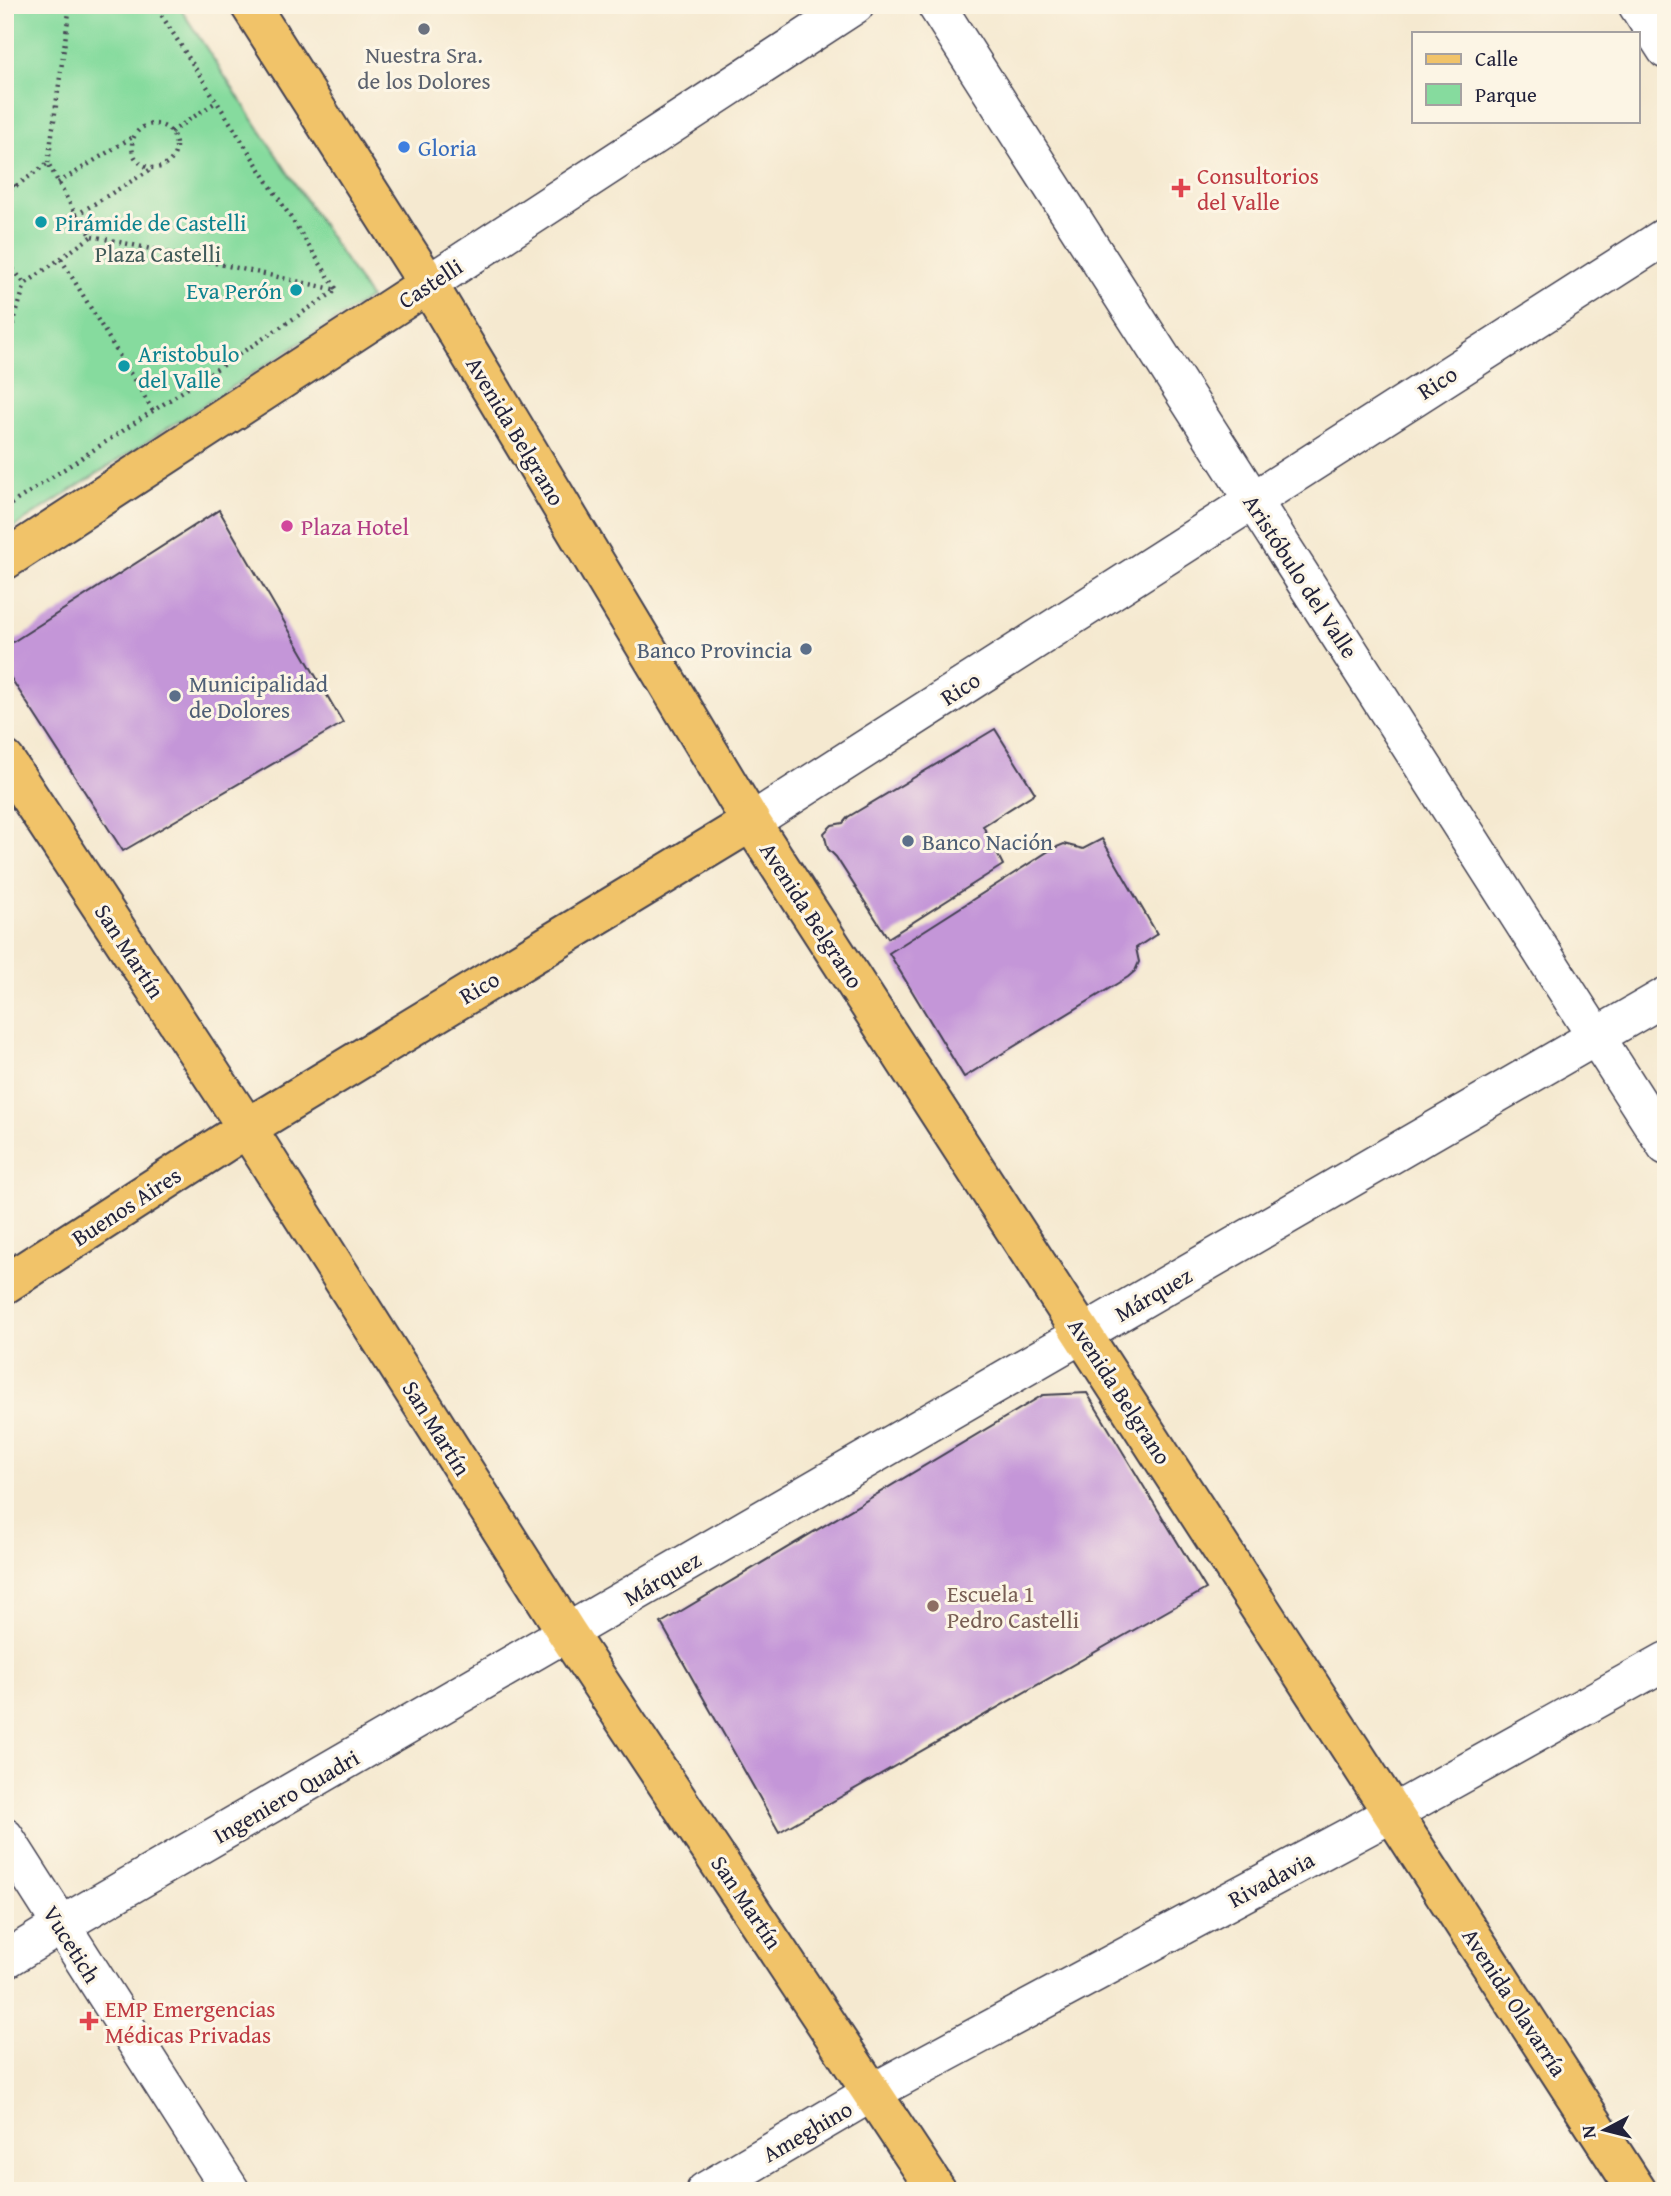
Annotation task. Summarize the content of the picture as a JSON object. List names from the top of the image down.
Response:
{
  "streets": {
    "main road": [
      "Castelli",
      "Rico",
      "Avenida Belgrano",
      "San Martín",
      "Buenos Aires",
      "Avenida Olavarría"
    ],
    "street": [
      "Aristóbulo del Valle",
      "Márquez",
      "Ingeniero Quadri",
      "Rivadavia",
      "Vucetich",
      "Ameghino"
    ]
  },
  "crossings": [
    ["Castelli", "Avenida Belgrano"],
    ["Rico", "Avenida Belgrano"],
    ["Rico", "Aristóbulo del Valle"],
    ["Rico", "San Martín"],
    ["Rico", "Buenos Aires"],
    ["Avenida Belgrano", "Márquez"],
    ["Avenida Belgrano", "Rivadavia"],
    ["Avenida Belgrano", "Avenida Olavarría"],
    ["Aristóbulo del Valle", "Márquez"],
    ["San Martín", "Buenos Aires"],
    ["San Martín", "Márquez"],
    ["San Martín", "Ingeniero Quadri"],
    ["San Martín", "Rivadavia"],
    ["San Martín", "Ameghino"],
    ["Márquez", "Ingeniero Quadri"],
    ["Ingeniero Quadri", "Vucetich"],
    ["Rivadavia", "Avenida Olavarría"],
    ["Rivadavia", "Ameghino"]
  ],
  "parks": ["Plaza Castelli"],
  "places": {
    "other": [
      "Nuestra Sra. de los Dolores",
      "Gloria",
      "Pirámide de Castelli",
      "Eva Perón",
      "Aristobulo del Valle",
      "Plaza Hotel",
      "Banco Provincia",
      "Municipalidad de Dolores",
      "Banco Nación",
      "Escuela 1 Pedro Castelli"
    ],
    "health": ["Consultorios del Valle", "EMP Emergencias Médicas Privadas"]
  },
  "legend": ["Calle", "Parque"],
  "north": "left"
}
